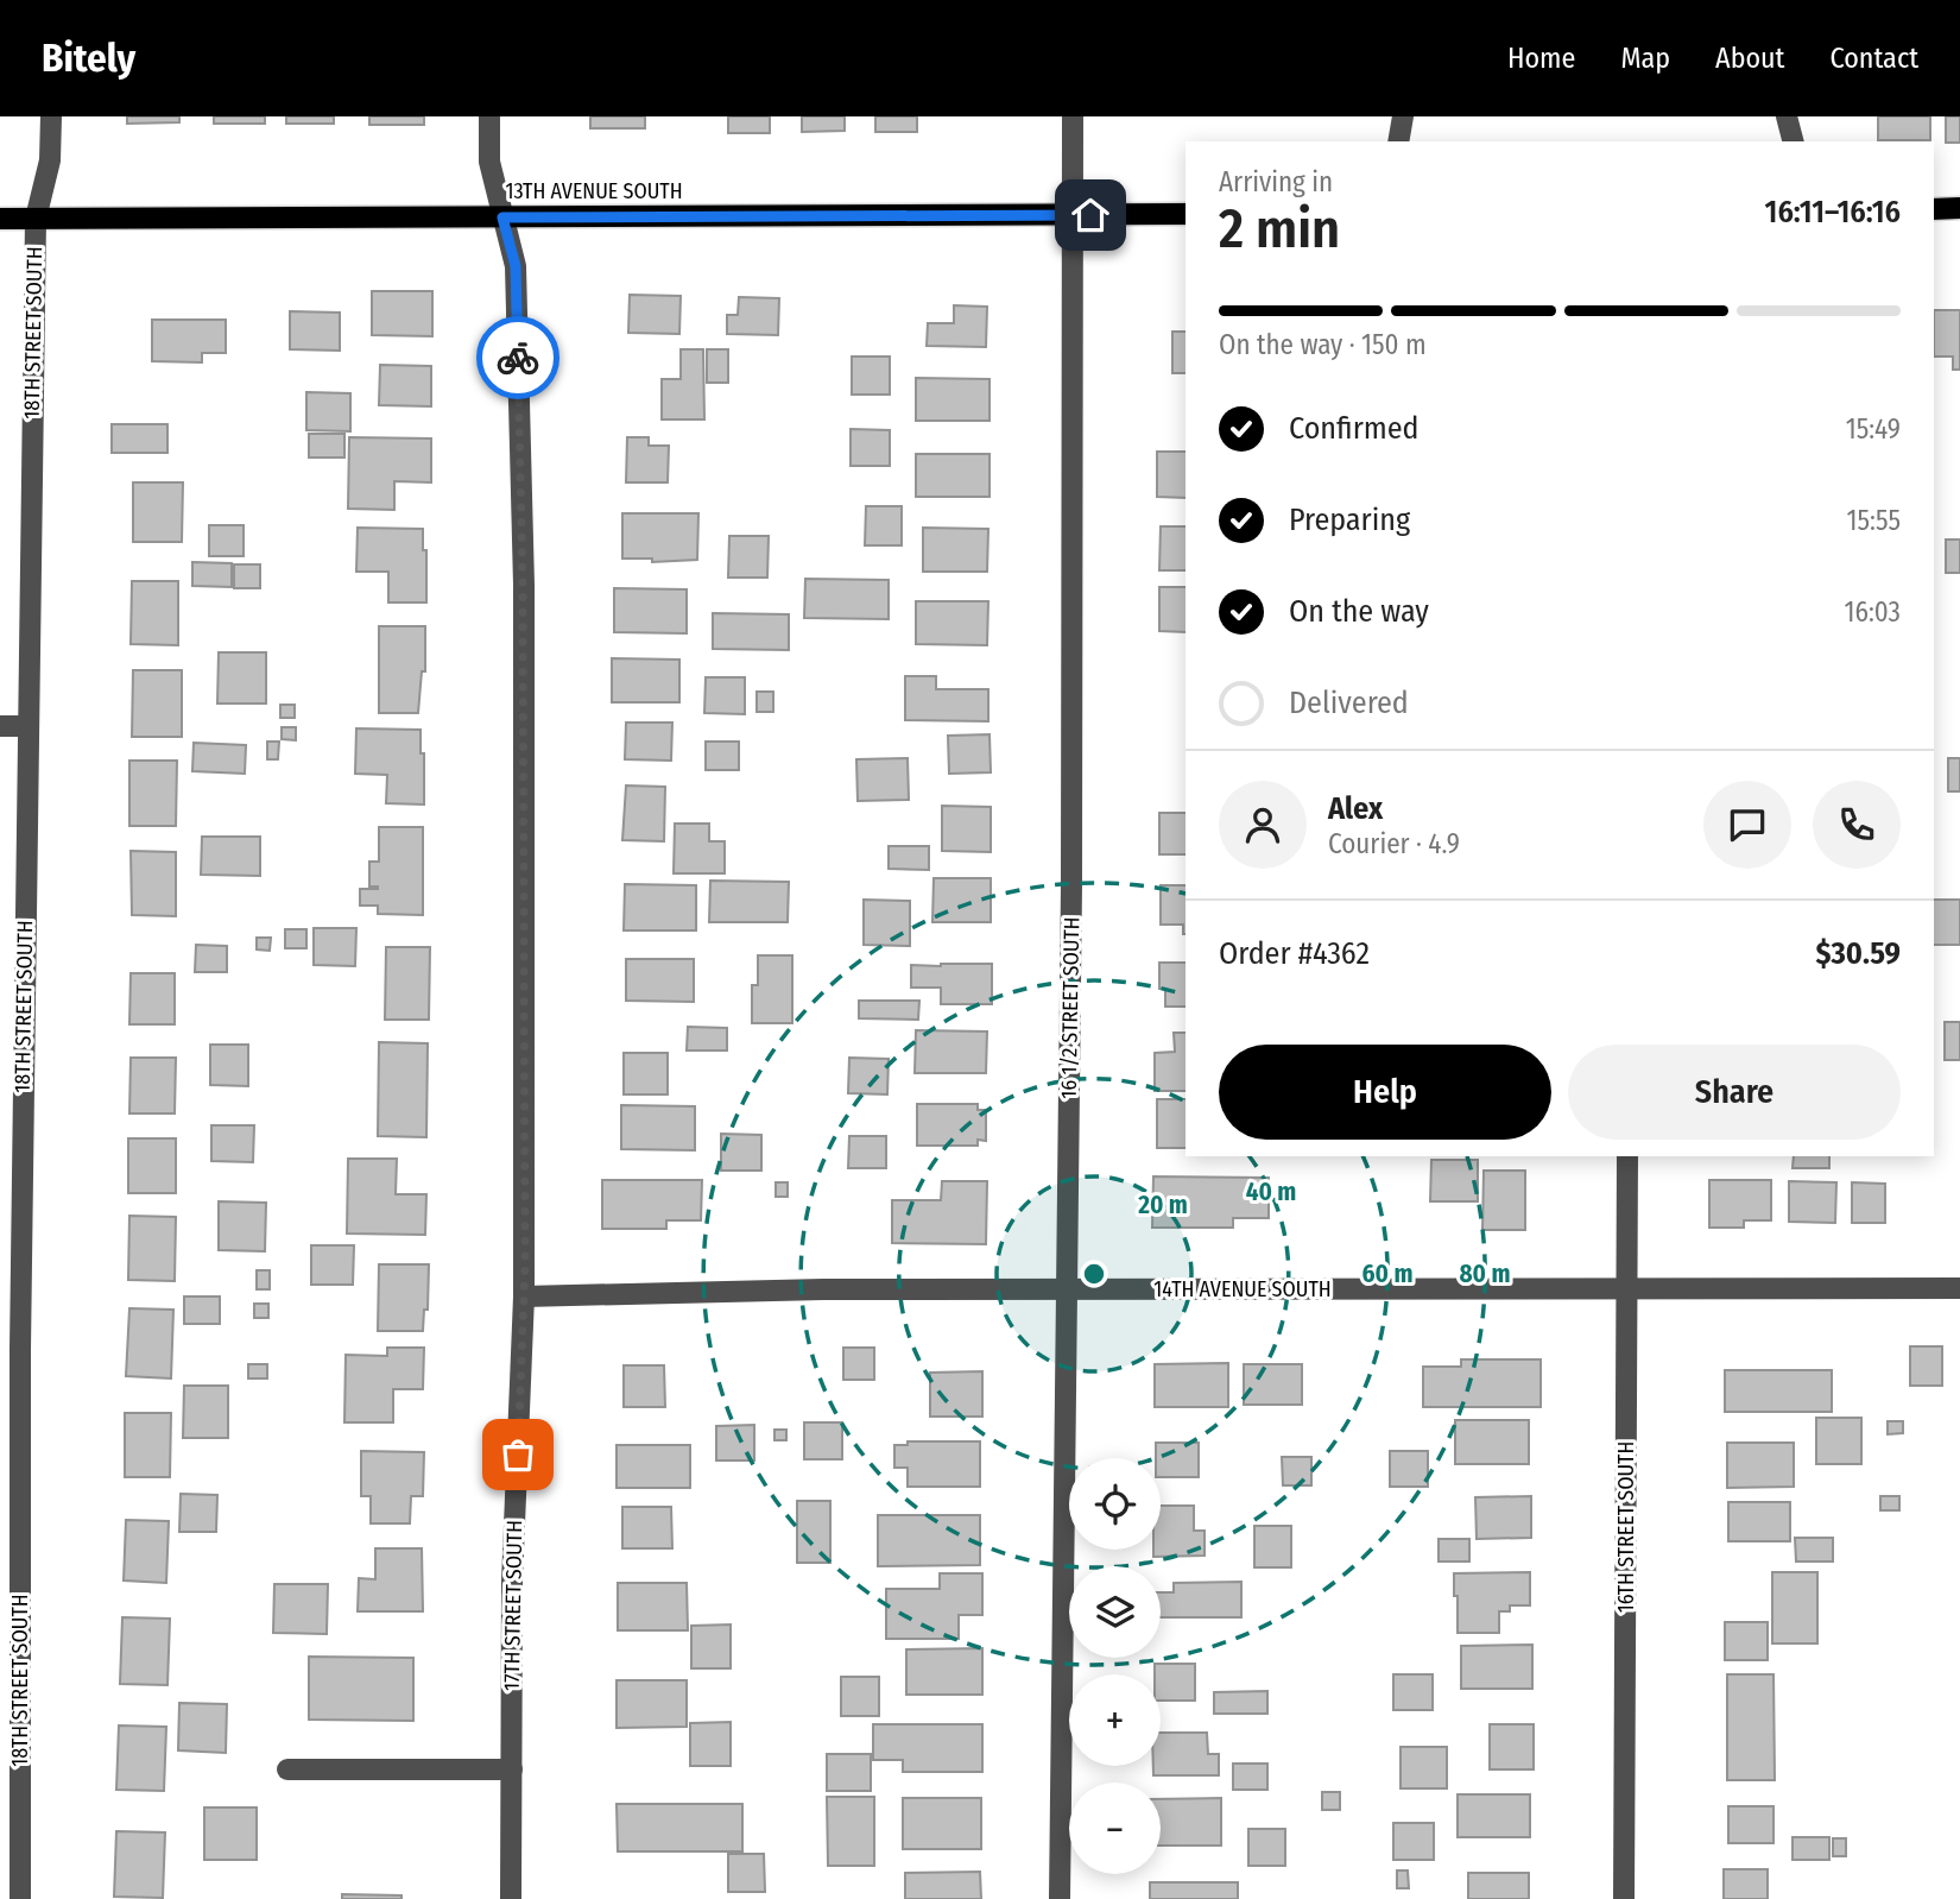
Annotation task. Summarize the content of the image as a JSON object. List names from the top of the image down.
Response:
{
  "streets": {
    "main road": ["13TH AVENUE SOUTH"],
    "street": [
      "18TH STREET SOUTH",
      "16 1/2 STREET SOUTH",
      "14TH AVENUE SOUTH",
      "16TH STREET SOUTH",
      "17TH STREET SOUTH"
    ]
  },
  "crossings": [
    ["13TH AVENUE SOUTH", "18TH STREET SOUTH"],
    ["13TH AVENUE SOUTH", "16 1/2 STREET SOUTH"],
    ["13TH AVENUE SOUTH", "17TH STREET SOUTH"],
    ["16 1/2 STREET SOUTH", "14TH AVENUE SOUTH"],
    ["14TH AVENUE SOUTH", "16TH STREET SOUTH"],
    ["14TH AVENUE SOUTH", "17TH STREET SOUTH"]
  ],
  "page": {
    "header": "Bitely",
    "nav": [
      "Home",
      "Map",
      "About",
      "Contact"
    ],
    "heading": ["2 min", "Arriving in", "16:11–16:16"],
    "panel": [
      "Alex",
      "Courier · 4.9",
      "Order #4362",
      "$30.59"
    ],
    "bar": "On the way · 150 m",
    "list": [
      ["Confirmed", "15:49"],
      ["Preparing", "15:55"],
      ["On the way", "16:03"],
      "Delivered"
    ],
    "buttons": ["Help", "Share"],
    "map_buttons": ["+", "−"]
  },
  "rings": [
    "40 m",
    "20 m",
    "60 m",
    "80 m"
  ]
}
